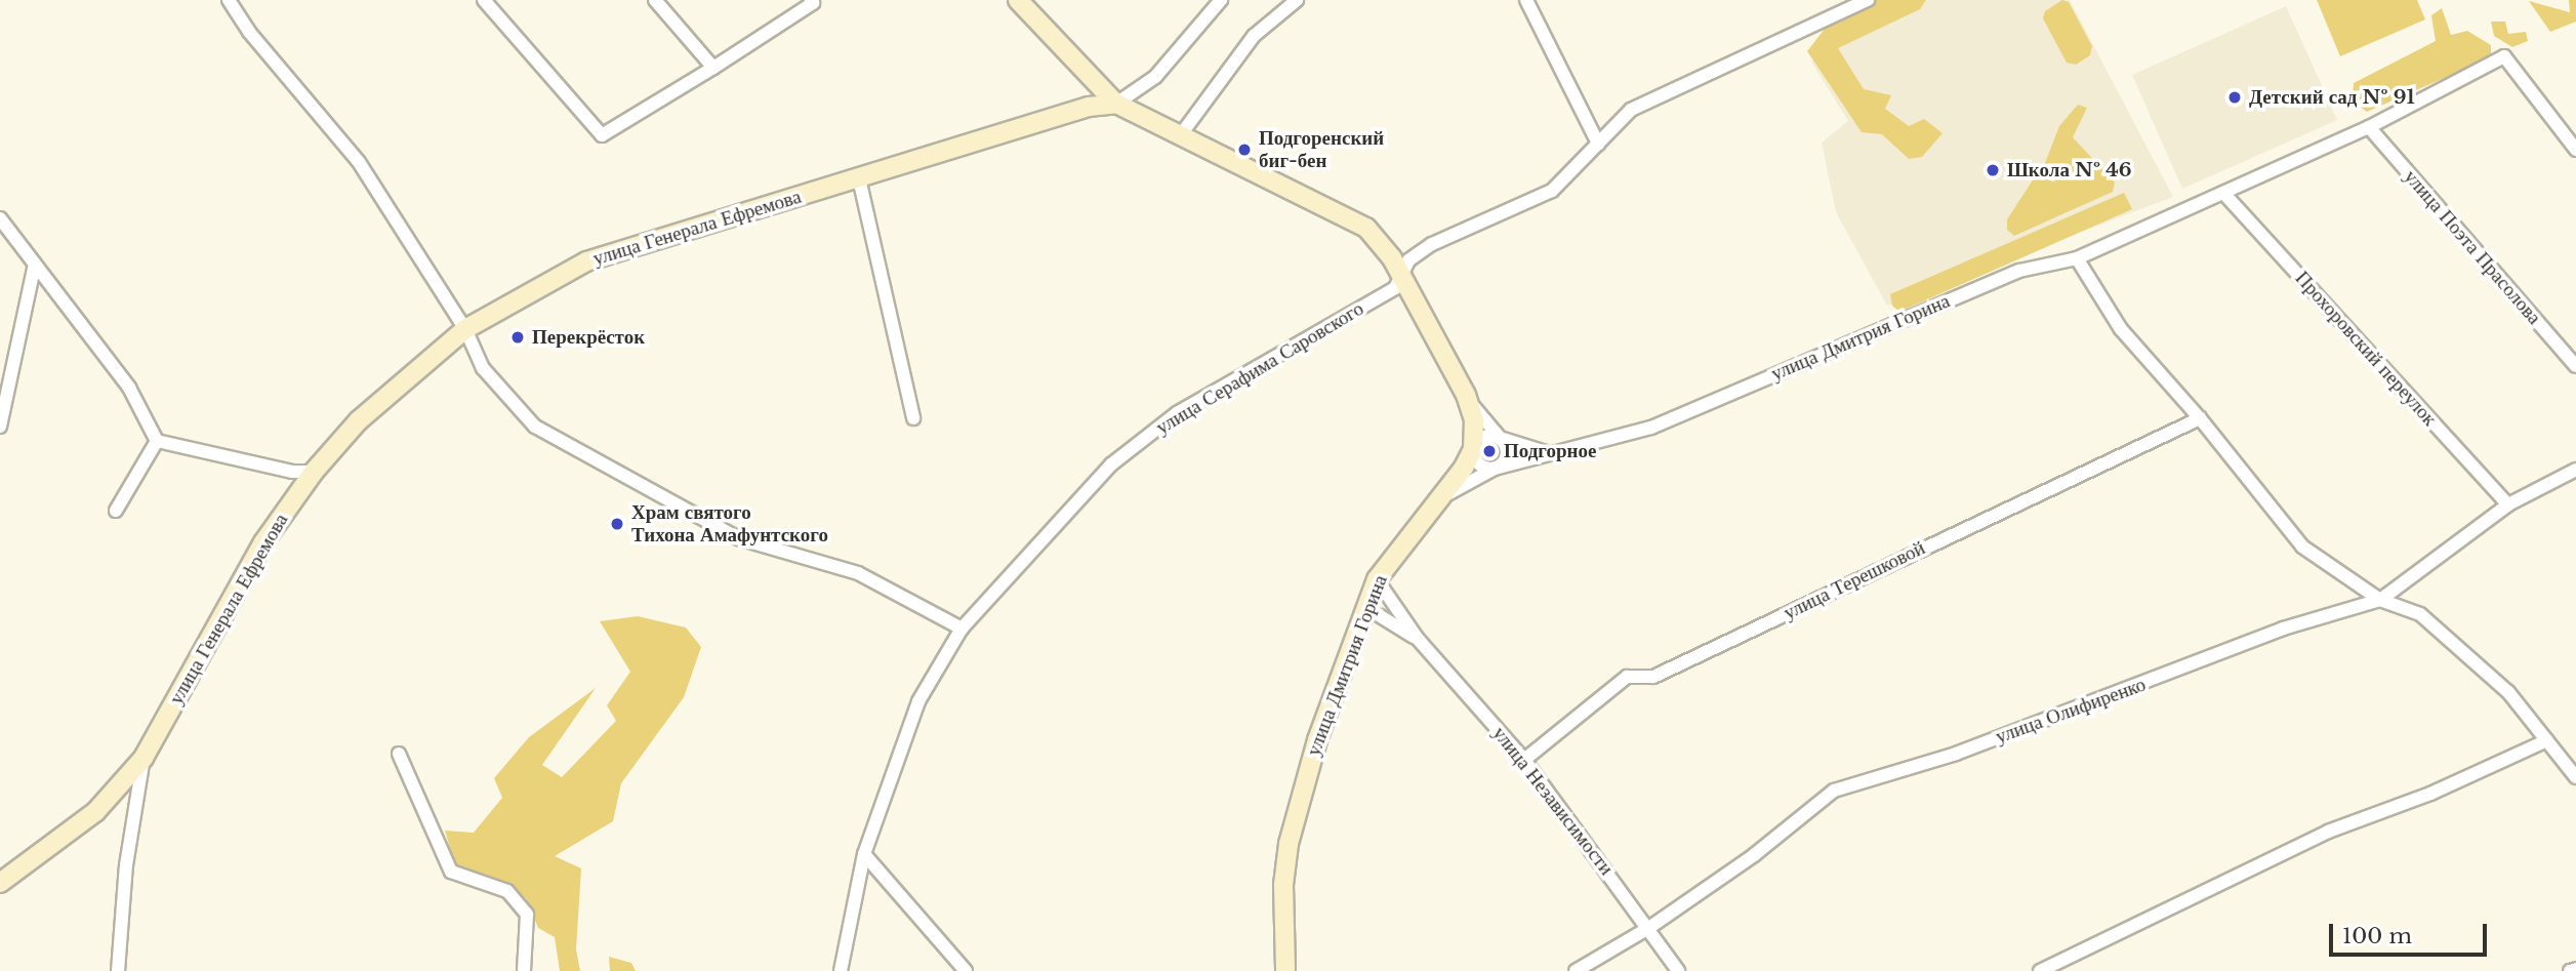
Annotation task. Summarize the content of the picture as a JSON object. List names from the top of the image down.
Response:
{
  "streets": {
    "street": [
      "улица Генерала Ефремова",
      "улица Поэта Прасолова",
      "улица Дмитрия Горина",
      "Прохоровский переулок",
      "улица Серафима Саровского",
      "улица Терешковой",
      "улица Олифиренко",
      "улица Независимости"
    ]
  },
  "crossings": [
    ["улица Поэта Прасолова", "улица Дмитрия Горина"],
    ["улица Дмитрия Горина", "Прохоровский переулок"],
    ["Прохоровский переулок", "улица Олифиренко"],
    ["улица Терешковой", "улица Независимости"],
    ["улица Олифиренко", "улица Независимости"]
  ],
  "places": [
    "Детский сад № 91",
    "Подгоренский биг-бен",
    "Школа № 46",
    "Перекрёсток",
    "Подгорное",
    "Храм святого Тихона Амафунтского"
  ],
  "scale_bar": "100 m"
}
